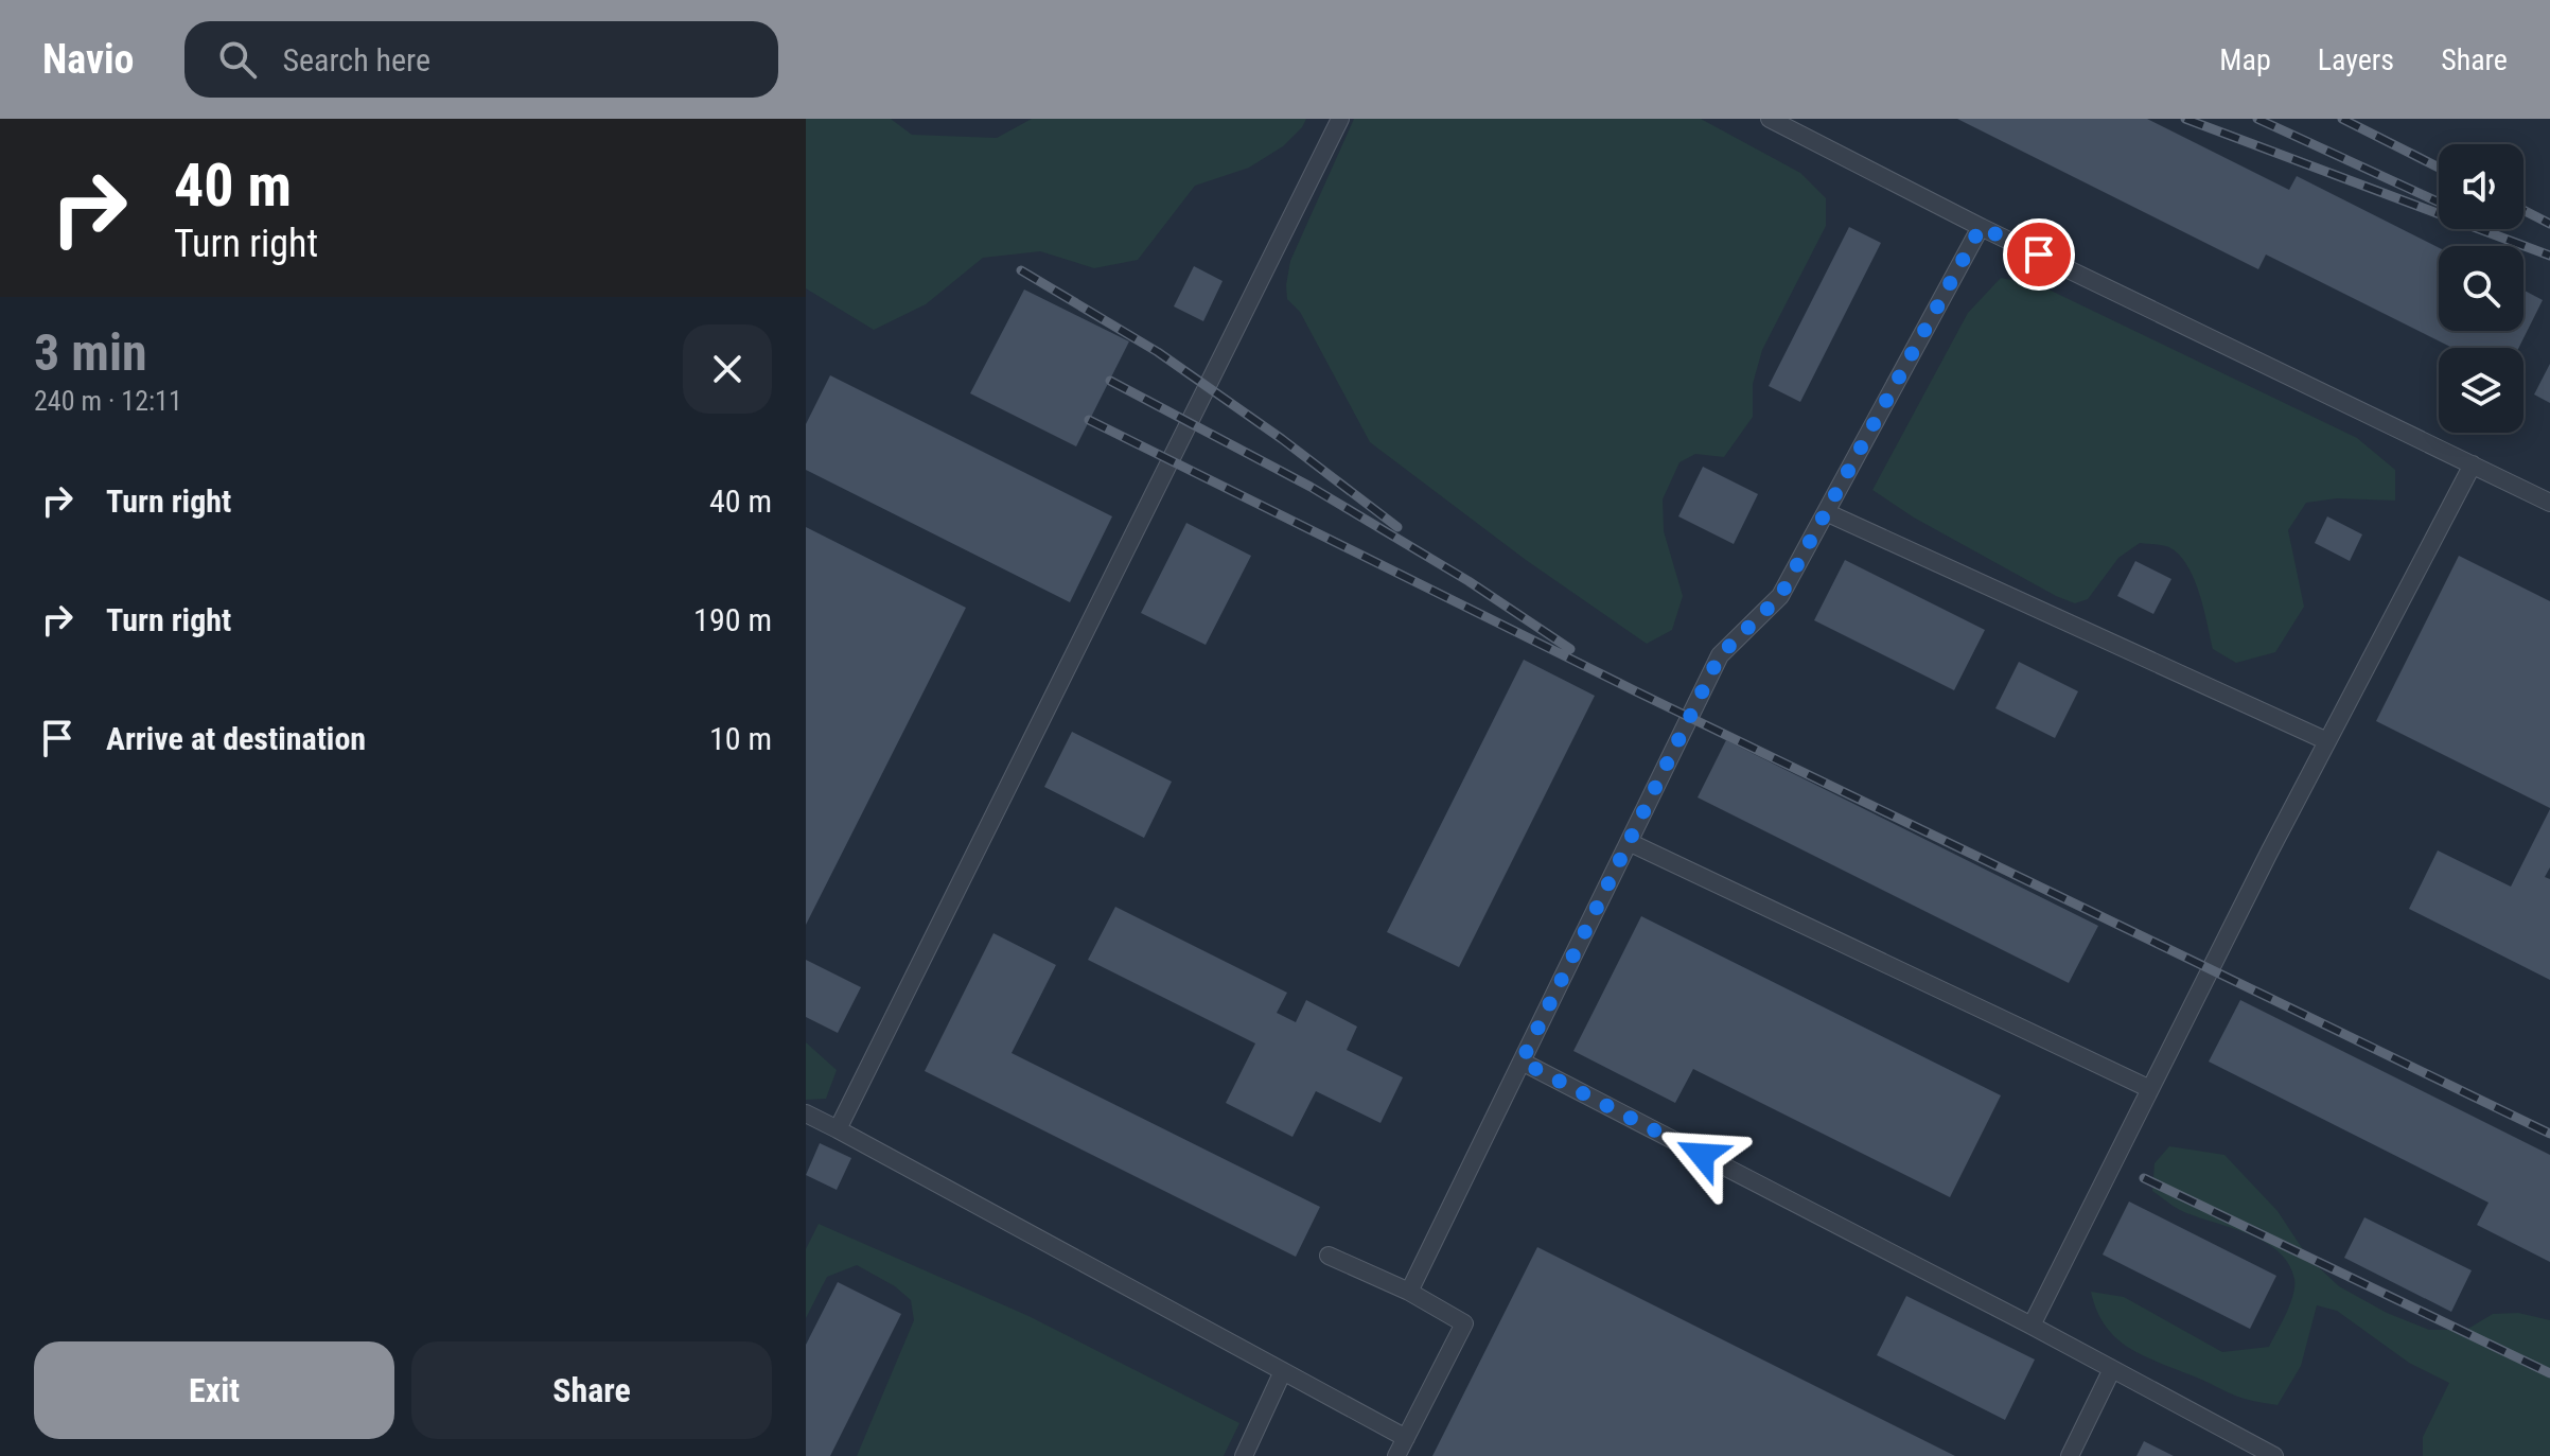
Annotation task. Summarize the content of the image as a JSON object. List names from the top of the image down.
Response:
{
  "page": {
    "header": "Navio",
    "search": "Search here",
    "nav": ["Map", "Layers", "Share"],
    "turn": ["40 m", "Turn right"],
    "heading": ["3 min", "240 m · 12:11"],
    "list": [
      {
        "name": "Turn right",
        "value": "40 m"
      },
      {
        "name": "Turn right",
        "value": "190 m"
      },
      {
        "name": "Arrive at destination",
        "value": "10 m"
      }
    ],
    "buttons": ["Exit", "Share"]
  }
}
